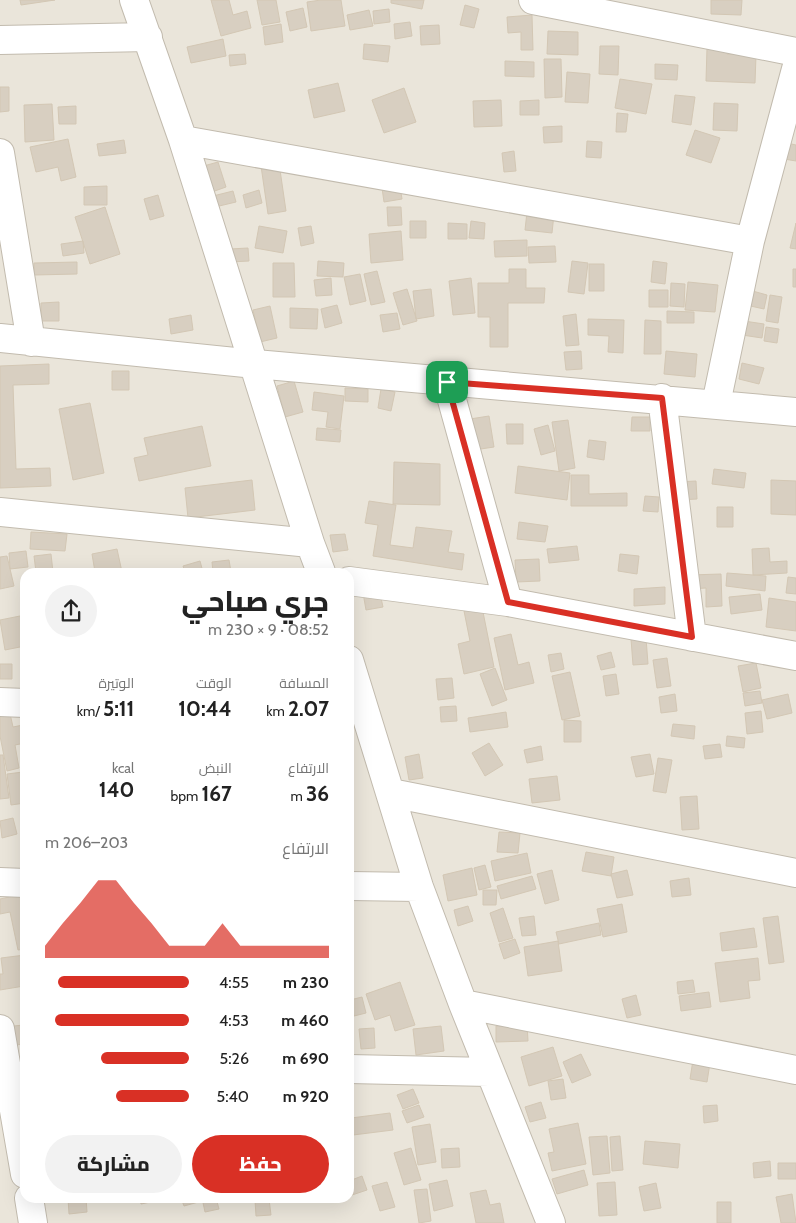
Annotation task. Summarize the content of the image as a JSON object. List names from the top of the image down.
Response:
{
  "page": {
    "heading": ["جري صباحي", "08:52 · 9 × 230 m"],
    "stats": [
      ["المسافة", "2.07 km"],
      ["الوقت", "10:44"],
      ["الوتيرة", "5:11 /km"],
      ["الارتفاع", "36 m"],
      ["النبض", "167 bpm"],
      ["kcal", "140"]
    ],
    "chart": ["الارتفاع", "203–206 m"],
    "list": [
      {
        "name": "230 m",
        "note": "4:55"
      },
      {
        "name": "460 m",
        "note": "4:53"
      },
      {
        "name": "690 m",
        "note": "5:26"
      },
      {
        "name": "920 m",
        "note": "5:40"
      }
    ],
    "buttons": ["حفظ", "مشاركة"]
  }
}
